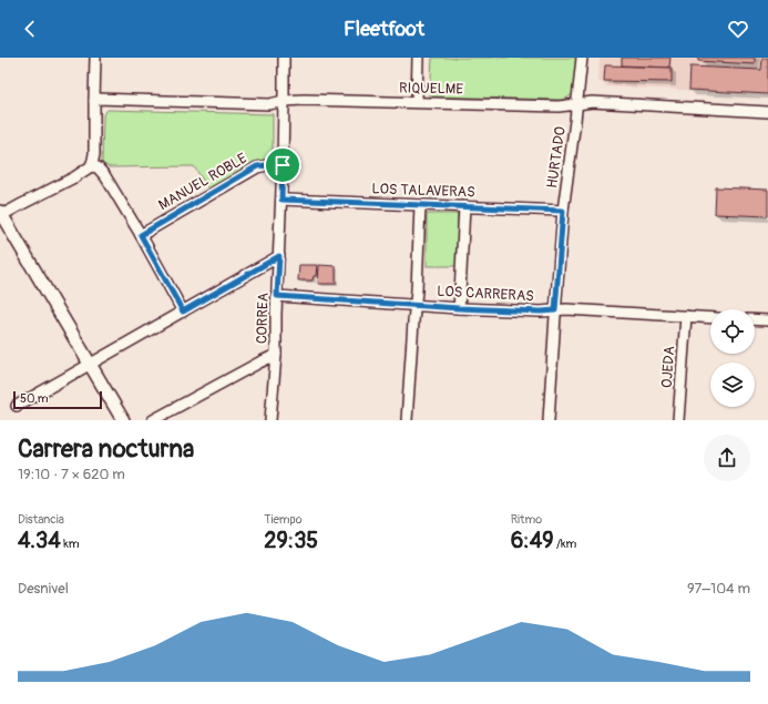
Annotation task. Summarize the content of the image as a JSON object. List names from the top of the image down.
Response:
{
  "streets": {
    "street": [
      "RIQUELME",
      "HURTADO",
      "MANUEL ROBLE",
      "LOS TALAVERAS",
      "LOS CARRERAS",
      "CORREA",
      "OJEDA"
    ]
  },
  "crossings": [
    ["RIQUELME", "HURTADO"],
    ["RIQUELME", "CORREA"],
    ["HURTADO", "LOS TALAVERAS"],
    ["HURTADO", "LOS CARRERAS"],
    ["MANUEL ROBLE", "CORREA"],
    ["LOS TALAVERAS", "CORREA"],
    ["LOS CARRERAS", "CORREA"],
    ["LOS CARRERAS", "OJEDA"]
  ],
  "scale_bar": "50 m",
  "page": {
    "header": "Fleetfoot",
    "scale": "50 m",
    "heading": ["Carrera nocturna", "19:10 · 7 × 620 m"],
    "stats": [
      ["Distancia", "4.34 km"],
      ["Tiempo", "29:35"],
      ["Ritmo", "6:49 /km"]
    ],
    "chart": ["Desnivel", "97–104 m"]
  }
}
